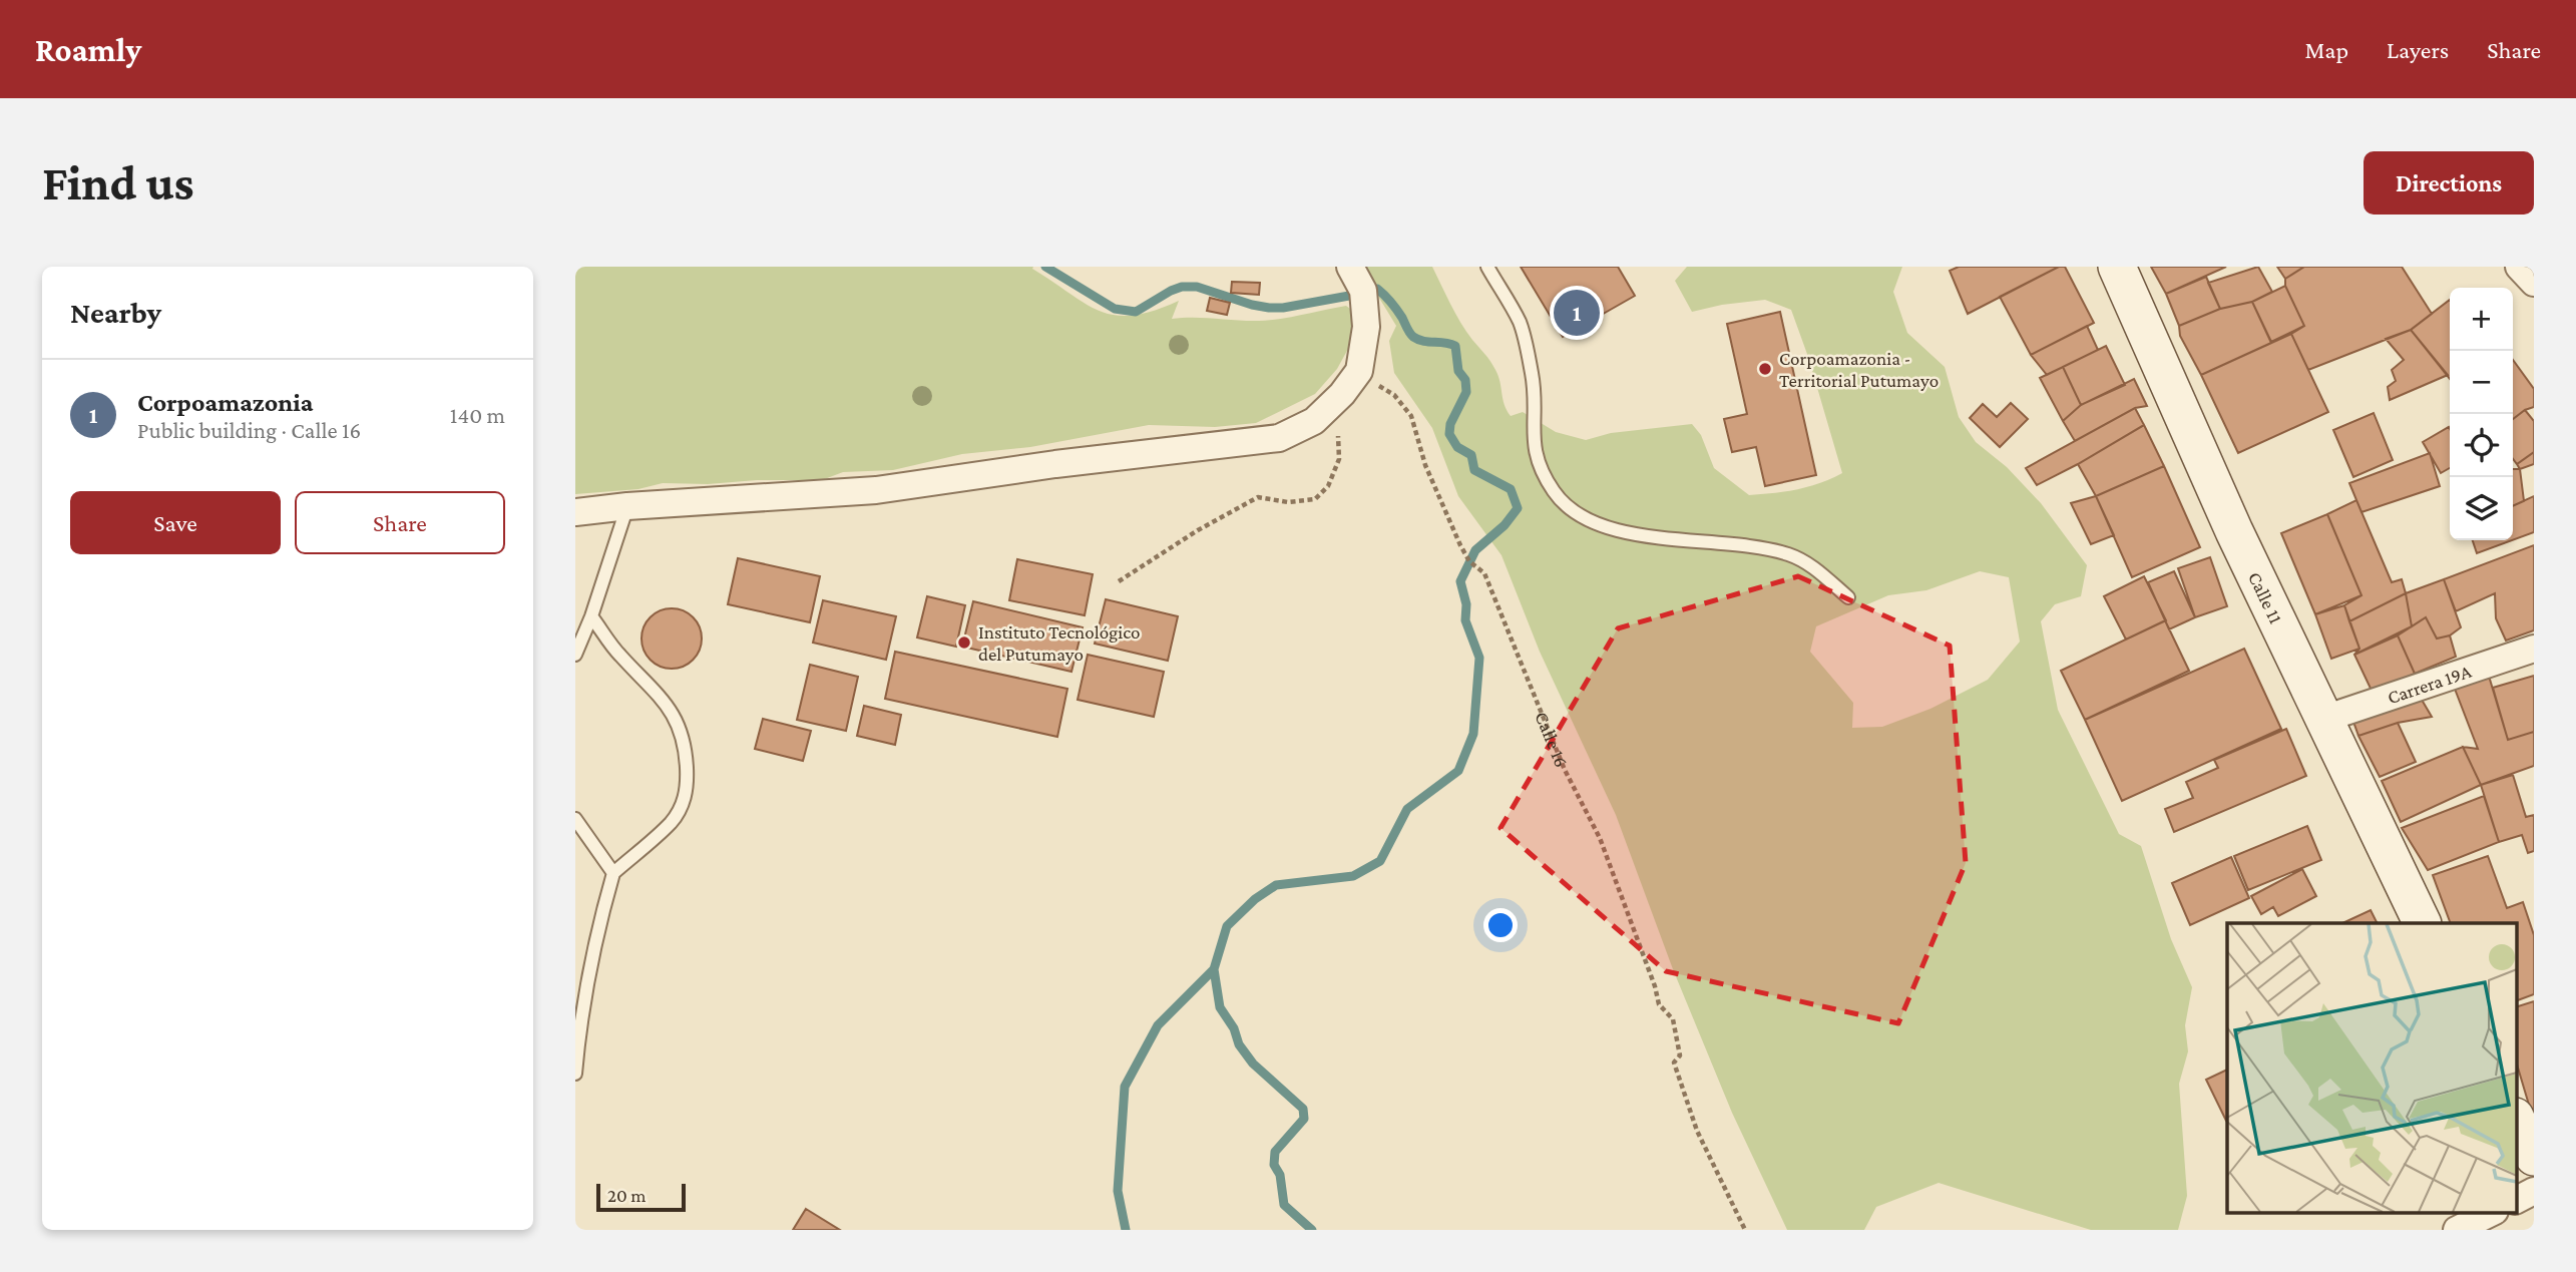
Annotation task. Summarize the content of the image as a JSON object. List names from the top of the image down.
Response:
{
  "streets": {
    "street": ["Calle 11", "Carrera 19A"],
    "path": ["Calle 16"]
  },
  "crossings": [
    ["Calle 11", "Carrera 19A"]
  ],
  "places": ["Corpoamazonia - Territorial Putumayo", "Instituto Tecnológico del Putumayo"],
  "scale_bar": "20 m",
  "page": {
    "header": "Roamly",
    "nav": ["Map", "Layers", "Share"],
    "buttons": [
      "Directions",
      ["Save", "Share"]
    ],
    "title": "Find us",
    "heading": "Nearby",
    "pins": "1",
    "map_buttons": ["+", "−"],
    "list": [
      {
        "mark": "1",
        "name": "Corpoamazonia",
        "note": "Public building · Calle 16",
        "value": "140 m"
      }
    ],
    "scale": "20 m"
  }
}
